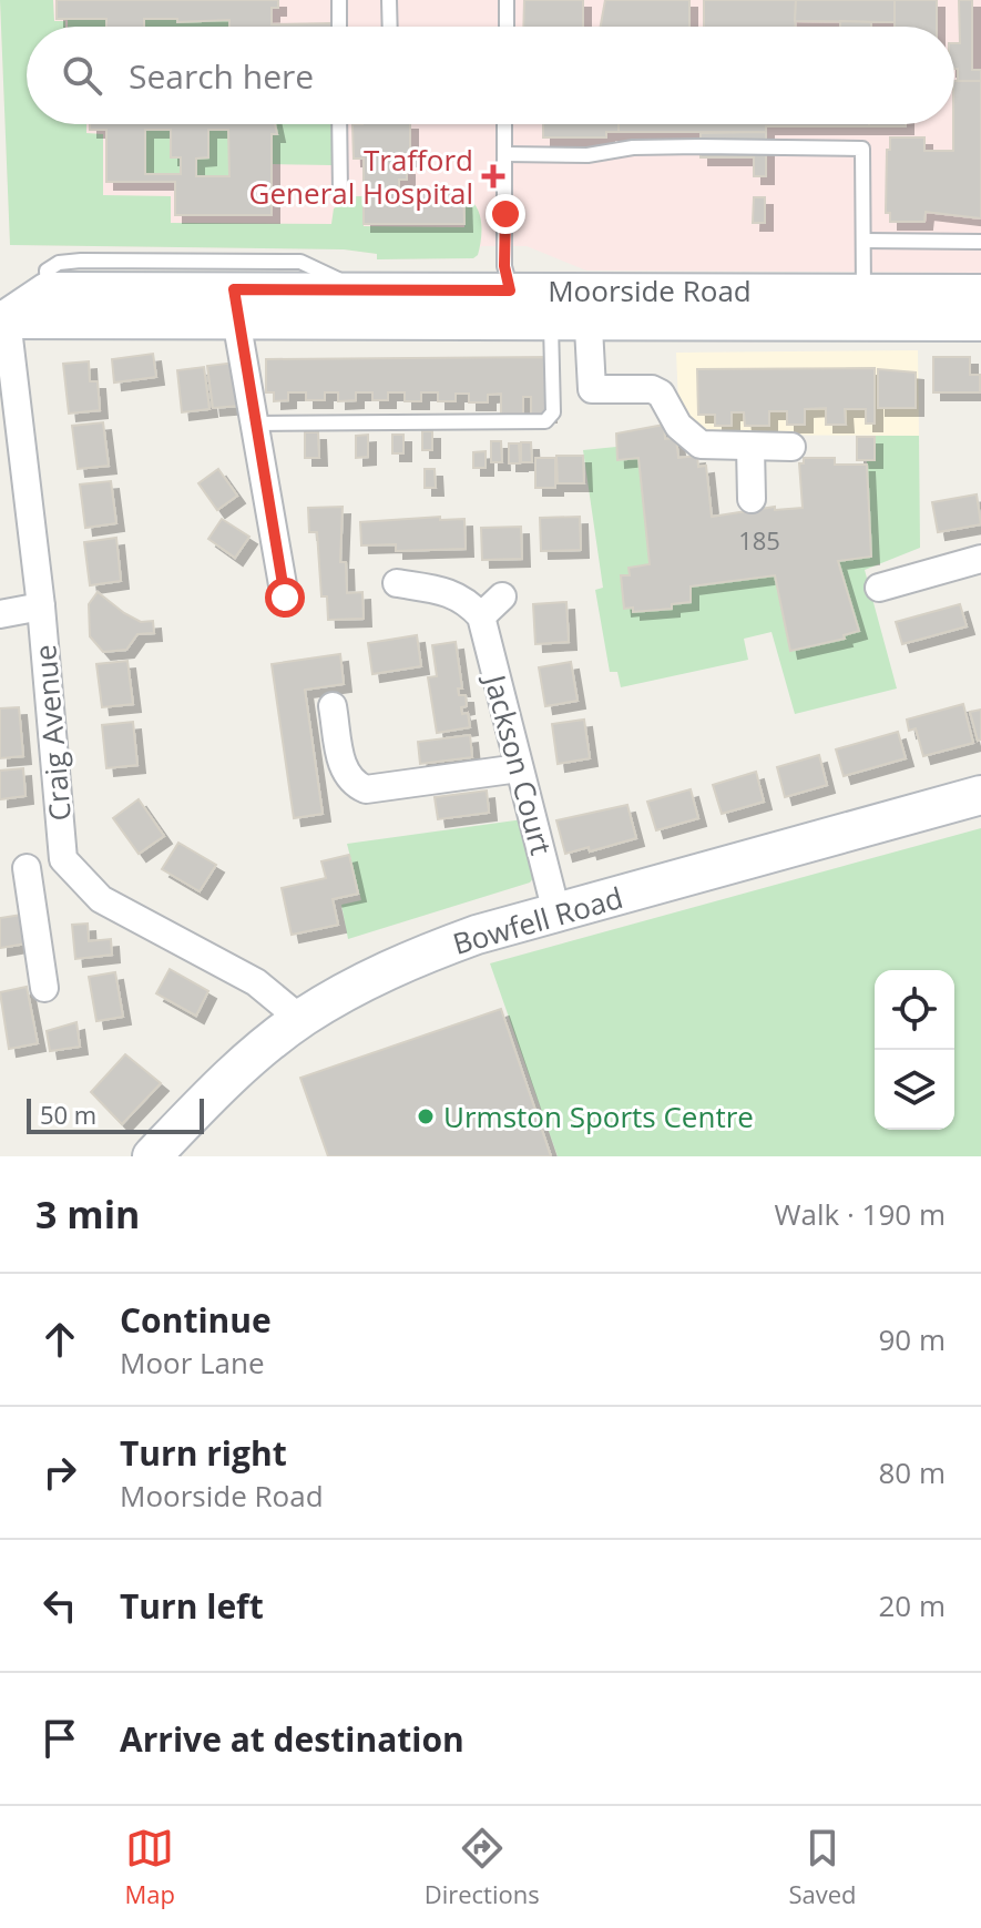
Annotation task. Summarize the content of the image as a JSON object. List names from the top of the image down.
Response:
{
  "streets": {
    "street": [
      "Moorside Road",
      "Craig Avenue",
      "Jackson Court",
      "Bowfell Road"
    ]
  },
  "crossings": [
    ["Moorside Road", "Craig Avenue"],
    ["Craig Avenue", "Bowfell Road"],
    ["Jackson Court", "Bowfell Road"]
  ],
  "places": {
    "health": ["Trafford General Hospital"],
    "other": ["Urmston Sports Centre"]
  },
  "house_numbers": ["185"],
  "scale_bar": "50 m",
  "page": {
    "search": "Search here",
    "scale": "50 m",
    "heading": ["3 min", "Walk · 190 m"],
    "list": [
      ["Continue", "Moor Lane", "90 m"],
      ["Turn right", "Moorside Road", "80 m"],
      ["Turn left", "20 m"],
      "Arrive at destination"
    ],
    "nav": ["Map", "Directions", "Saved"]
  }
}
